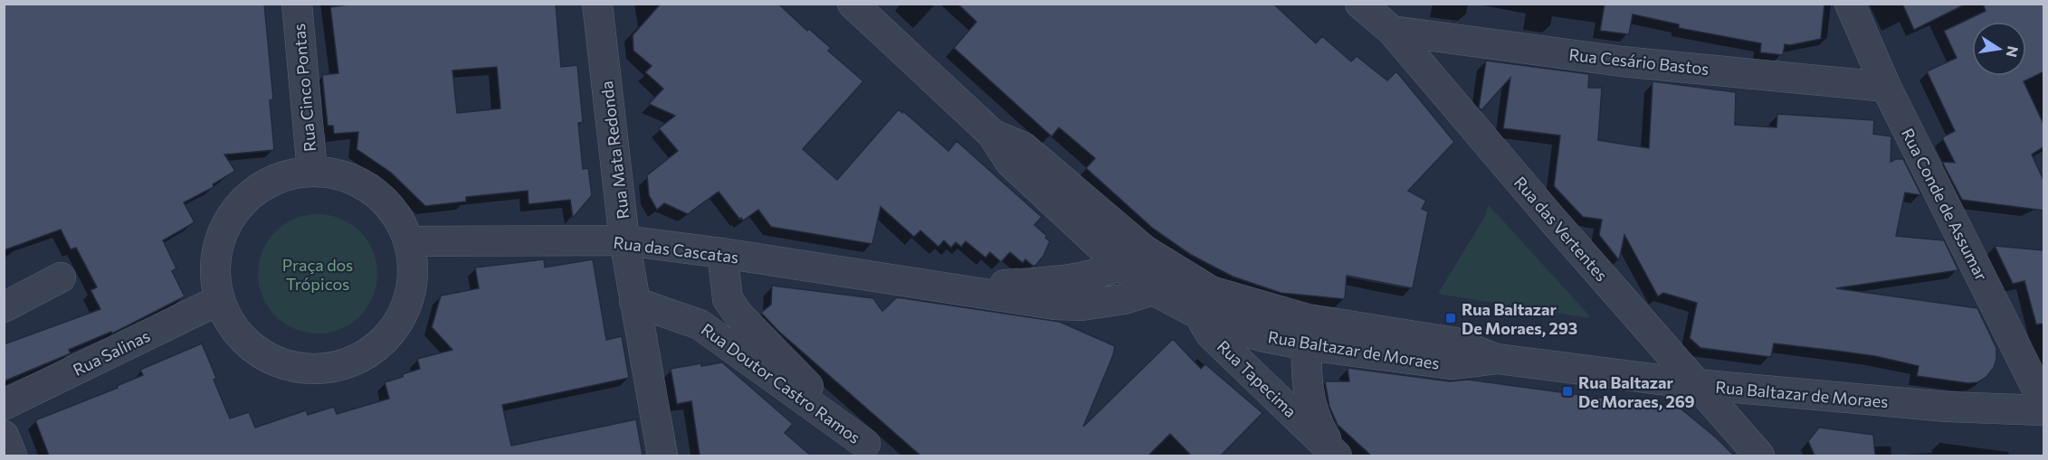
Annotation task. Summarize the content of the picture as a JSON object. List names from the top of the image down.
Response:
{
  "streets": {
    "street": [
      "Rua Cesário Bastos",
      "Rua Cinco Pontas",
      "Rua Mata Redonda",
      "Rua Conde de Assumar",
      "Rua das Vertentes",
      "Rua das Cascatas",
      "Rua Baltazar de Moraes",
      "Rua Salinas",
      "Rua Tapecima",
      "Rua Doutor Castro Ramos"
    ]
  },
  "crossings": [
    ["Rua Cesário Bastos", "Rua Conde de Assumar"],
    ["Rua Cesário Bastos", "Rua das Vertentes"],
    ["Rua Mata Redonda", "Rua das Cascatas"],
    ["Rua Mata Redonda", "Rua Doutor Castro Ramos"],
    ["Rua das Vertentes", "Rua Baltazar de Moraes"],
    ["Rua das Cascatas", "Rua Baltazar de Moraes"],
    ["Rua Baltazar de Moraes", "Rua Tapecima"]
  ],
  "parks": ["Praça dos Trópicos"],
  "places": {
    "transit": ["Rua Baltazar De Moraes, 293", "Rua Baltazar De Moraes, 269"]
  },
  "north": "right"
}
